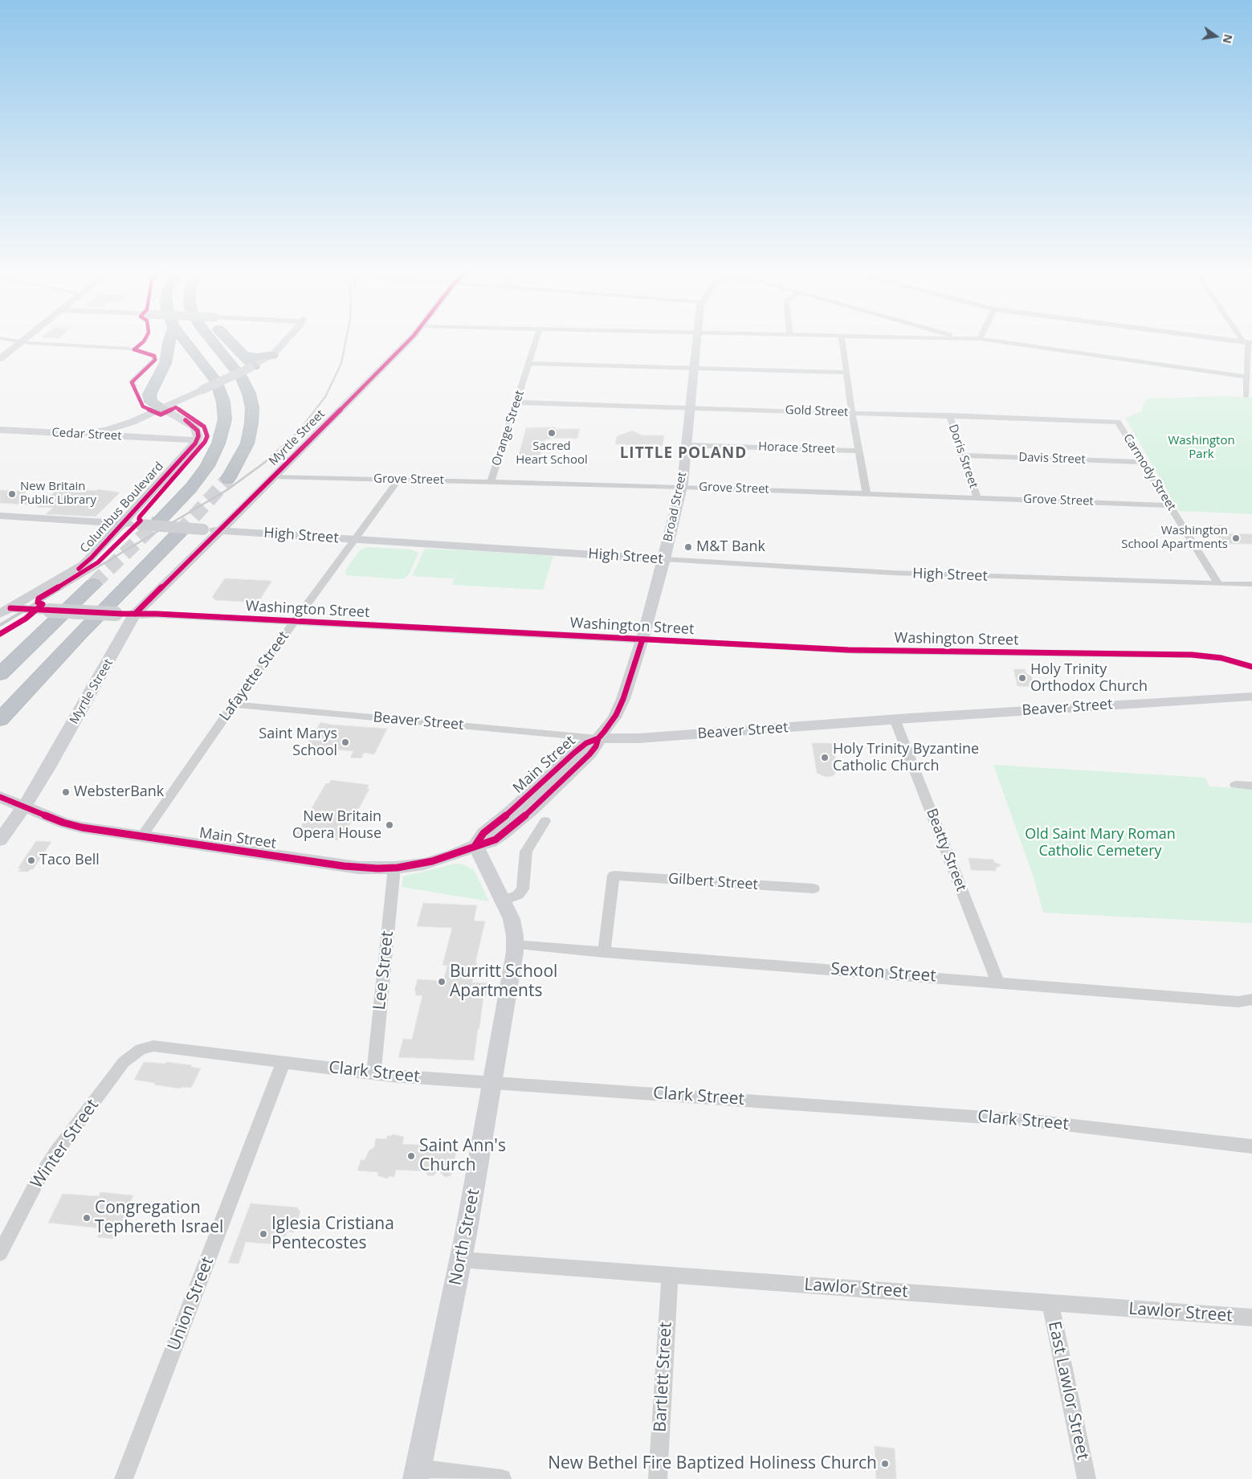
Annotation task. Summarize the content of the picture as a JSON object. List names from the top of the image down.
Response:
{
  "streets": {
    "street": [
      "Gold Street",
      "Orange Street",
      "Cedar Street",
      "Myrtle Street",
      "Horace Street",
      "Doris Street",
      "Davis Street",
      "Carmody Street",
      "Grove Street",
      "Broad Street",
      "Columbus Boulevard",
      "High Street",
      "Washington Street",
      "Lafayette Street",
      "Beaver Street",
      "Main Street",
      "Beatty Street",
      "Gilbert Street",
      "Lee Street",
      "Sexton Street",
      "Clark Street",
      "Winter Street",
      "North Street",
      "Lawlor Street",
      "Union Street",
      "Bartlett Street",
      "East Lawlor Street"
    ]
  },
  "crossings": [
    ["Gold Street", "Orange Street"],
    ["Gold Street", "Doris Street"],
    ["Gold Street", "Carmody Street"],
    ["Gold Street", "Broad Street"],
    ["Orange Street", "Grove Street"],
    ["Cedar Street", "Columbus Boulevard"],
    ["Myrtle Street", "Grove Street"],
    ["Myrtle Street", "High Street"],
    ["Myrtle Street", "Washington Street"],
    ["Myrtle Street", "Main Street"],
    ["Horace Street", "Broad Street"],
    ["Doris Street", "Davis Street"],
    ["Doris Street", "Grove Street"],
    ["Davis Street", "Carmody Street"],
    ["Carmody Street", "Grove Street"],
    ["Carmody Street", "High Street"],
    ["Grove Street", "Broad Street"],
    ["Grove Street", "Lafayette Street"],
    ["Broad Street", "High Street"],
    ["Broad Street", "Washington Street"],
    ["Broad Street", "Beaver Street"],
    ["Broad Street", "Main Street"],
    ["Columbus Boulevard", "High Street"],
    ["Columbus Boulevard", "Washington Street"],
    ["High Street", "Lafayette Street"],
    ["Washington Street", "Lafayette Street"],
    ["Lafayette Street", "Beaver Street"],
    ["Lafayette Street", "Main Street"],
    ["Beaver Street", "Main Street"],
    ["Beaver Street", "Beatty Street"],
    ["Main Street", "Lee Street"],
    ["Main Street", "North Street"],
    ["Beatty Street", "Sexton Street"],
    ["Gilbert Street", "Sexton Street"],
    ["Lee Street", "Clark Street"],
    ["Sexton Street", "North Street"],
    ["Clark Street", "Winter Street"],
    ["Clark Street", "North Street"],
    ["Clark Street", "Union Street"],
    ["North Street", "Lawlor Street"],
    ["Lawlor Street", "Bartlett Street"],
    ["Lawlor Street", "East Lawlor Street"]
  ],
  "districts": ["LITTLE POLAND"],
  "parks": ["Washington Park", "Old Saint Mary Roman Catholic Cemetery"],
  "places": [
    "Sacred Heart School",
    "New Britain Public Library",
    "Washington School Apartments",
    "M&T Bank",
    "Holy Trinity Orthodox Church",
    "Saint Marys School",
    "Holy Trinity Byzantine Catholic Church",
    "WebsterBank",
    "New Britain Opera House",
    "Taco Bell",
    "Burritt School Apartments",
    "Saint Ann's Church",
    "Congregation Tephereth Israel",
    "Iglesia Cristiana Pentecostes",
    "New Bethel Fire Baptized Holiness Church"
  ],
  "north": "right"
}
